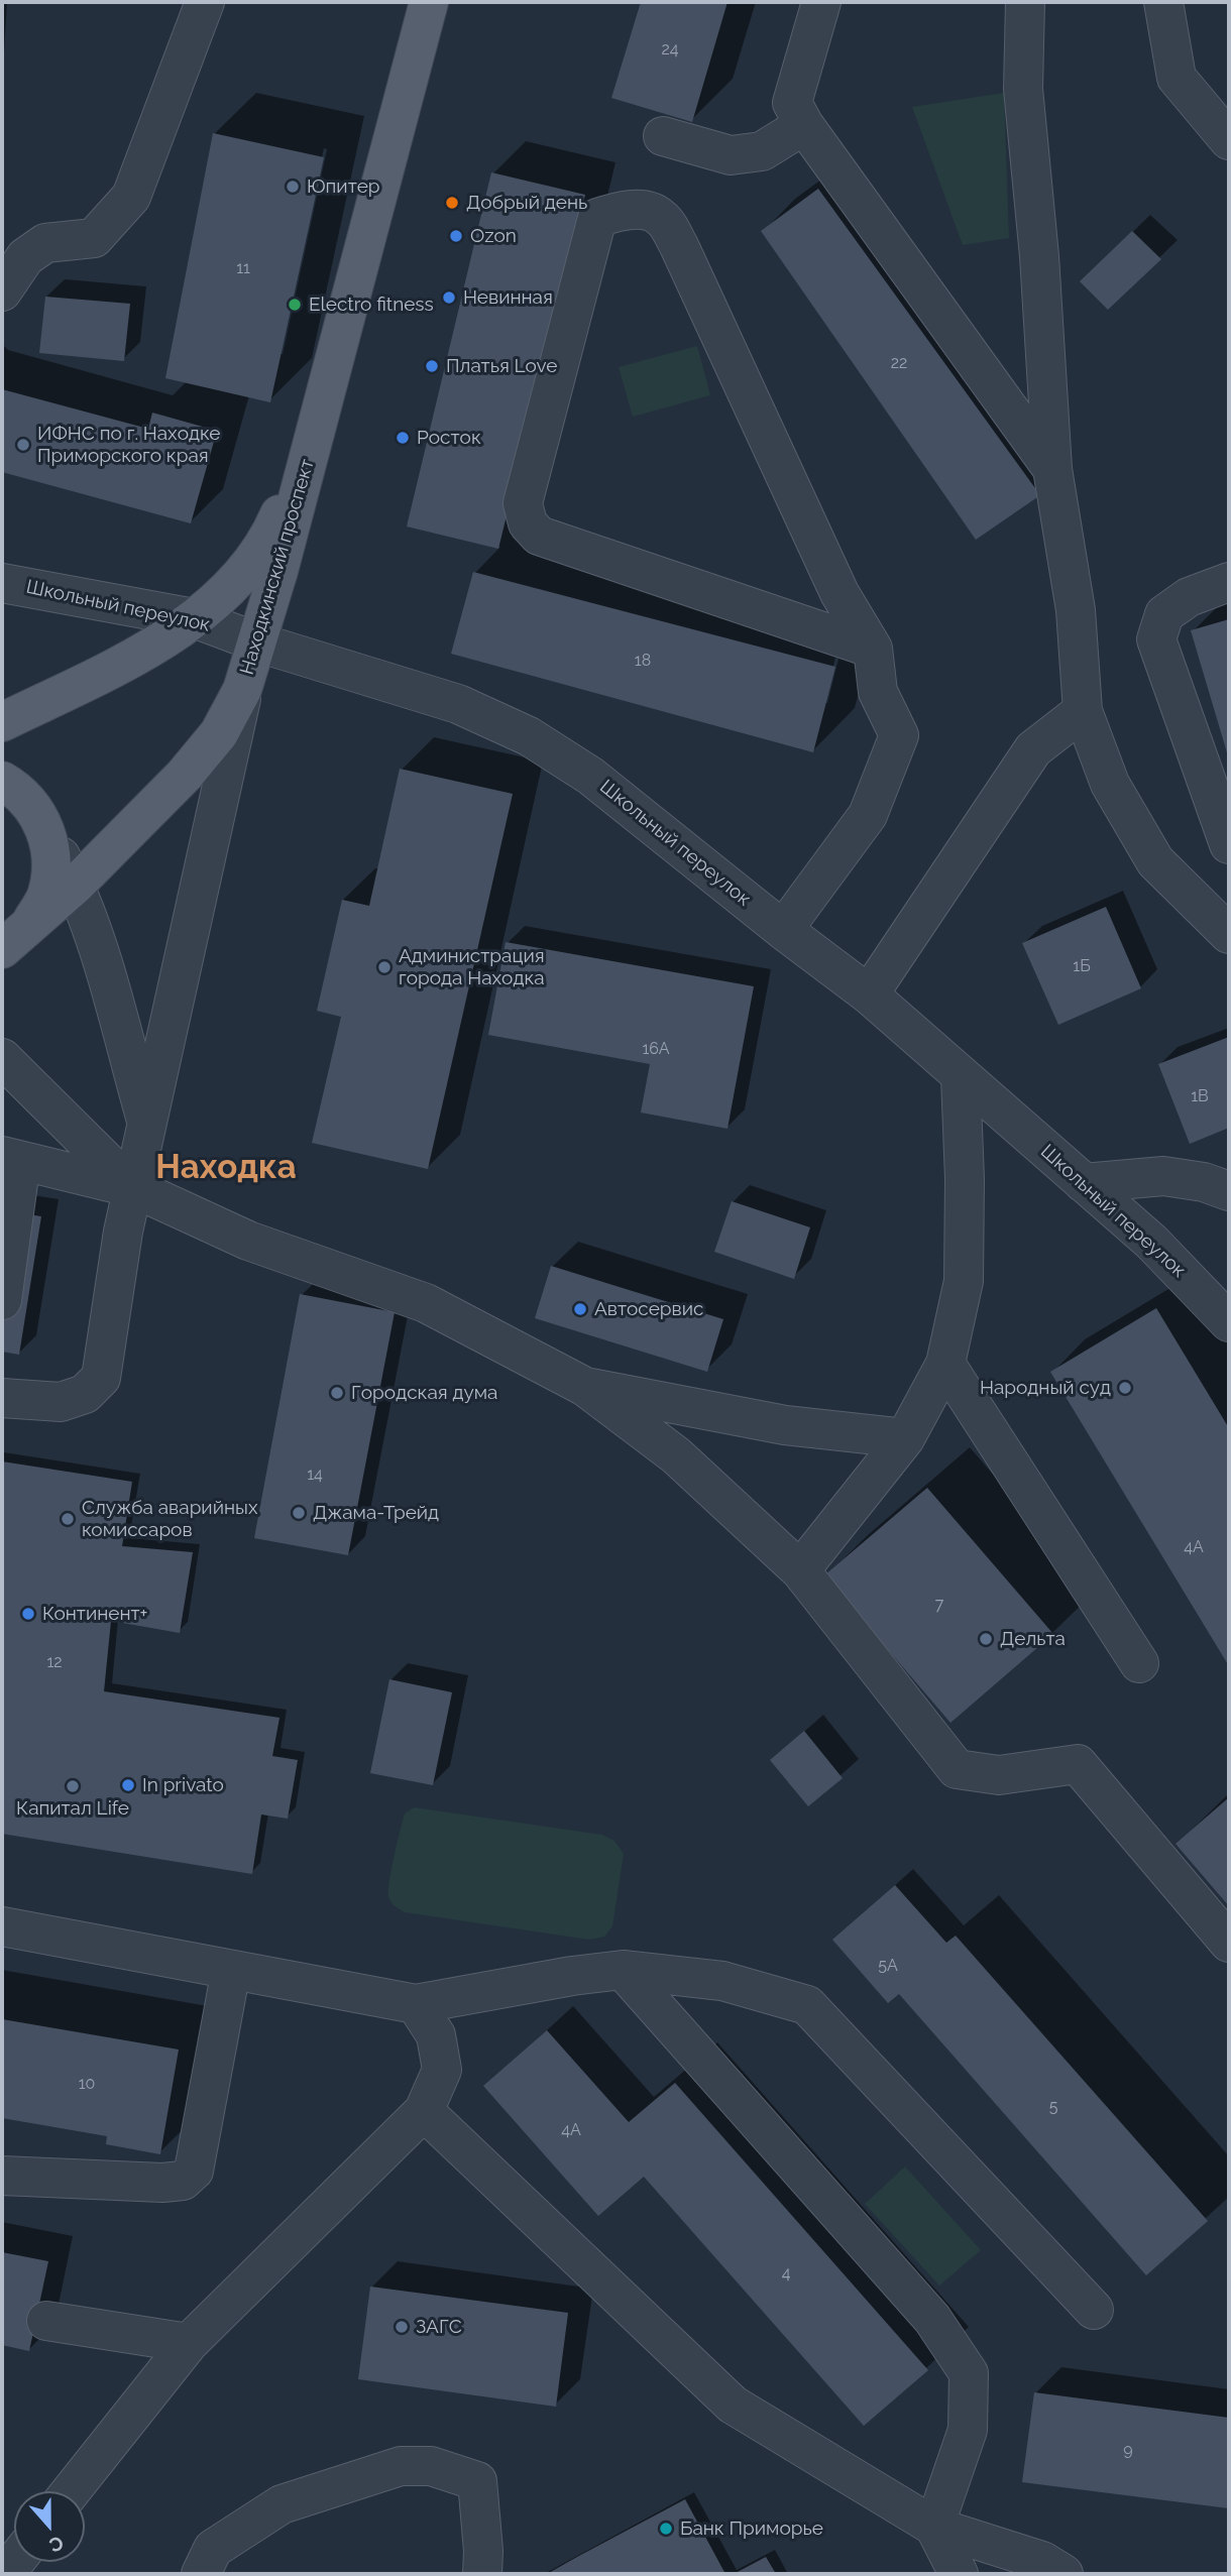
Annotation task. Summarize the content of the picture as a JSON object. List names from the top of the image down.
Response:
{
  "streets": {
    "main road": ["Находкинский проспект"],
    "street": ["Школьный переулок"]
  },
  "crossings": [
    ["Находкинский проспект", "Школьный переулок"]
  ],
  "districts": ["Находка"],
  "places": [
    "Юпитер",
    "Добрый день",
    "Ozon",
    "Невинная",
    "Electro fitness",
    "Платья Love",
    "Росток",
    "ИФНС по г. Находке Приморского края",
    "Администрация города Находка",
    "Автосервис",
    "Народный суд",
    "Городская дума",
    "Джама-Трейд",
    "Служба аварийных комиссаров",
    "Континент+",
    "Дельта",
    "In privato",
    "Капитал Life",
    "ЗАГС",
    "Банк Приморье"
  ],
  "house_numbers": [
    "24",
    "11",
    "22",
    "18",
    "1Б",
    "16А",
    "1В",
    "14",
    "4А",
    "7",
    "12",
    "5А",
    "10",
    "5",
    "4А",
    "4",
    "9"
  ],
  "north": "bottom"
}
